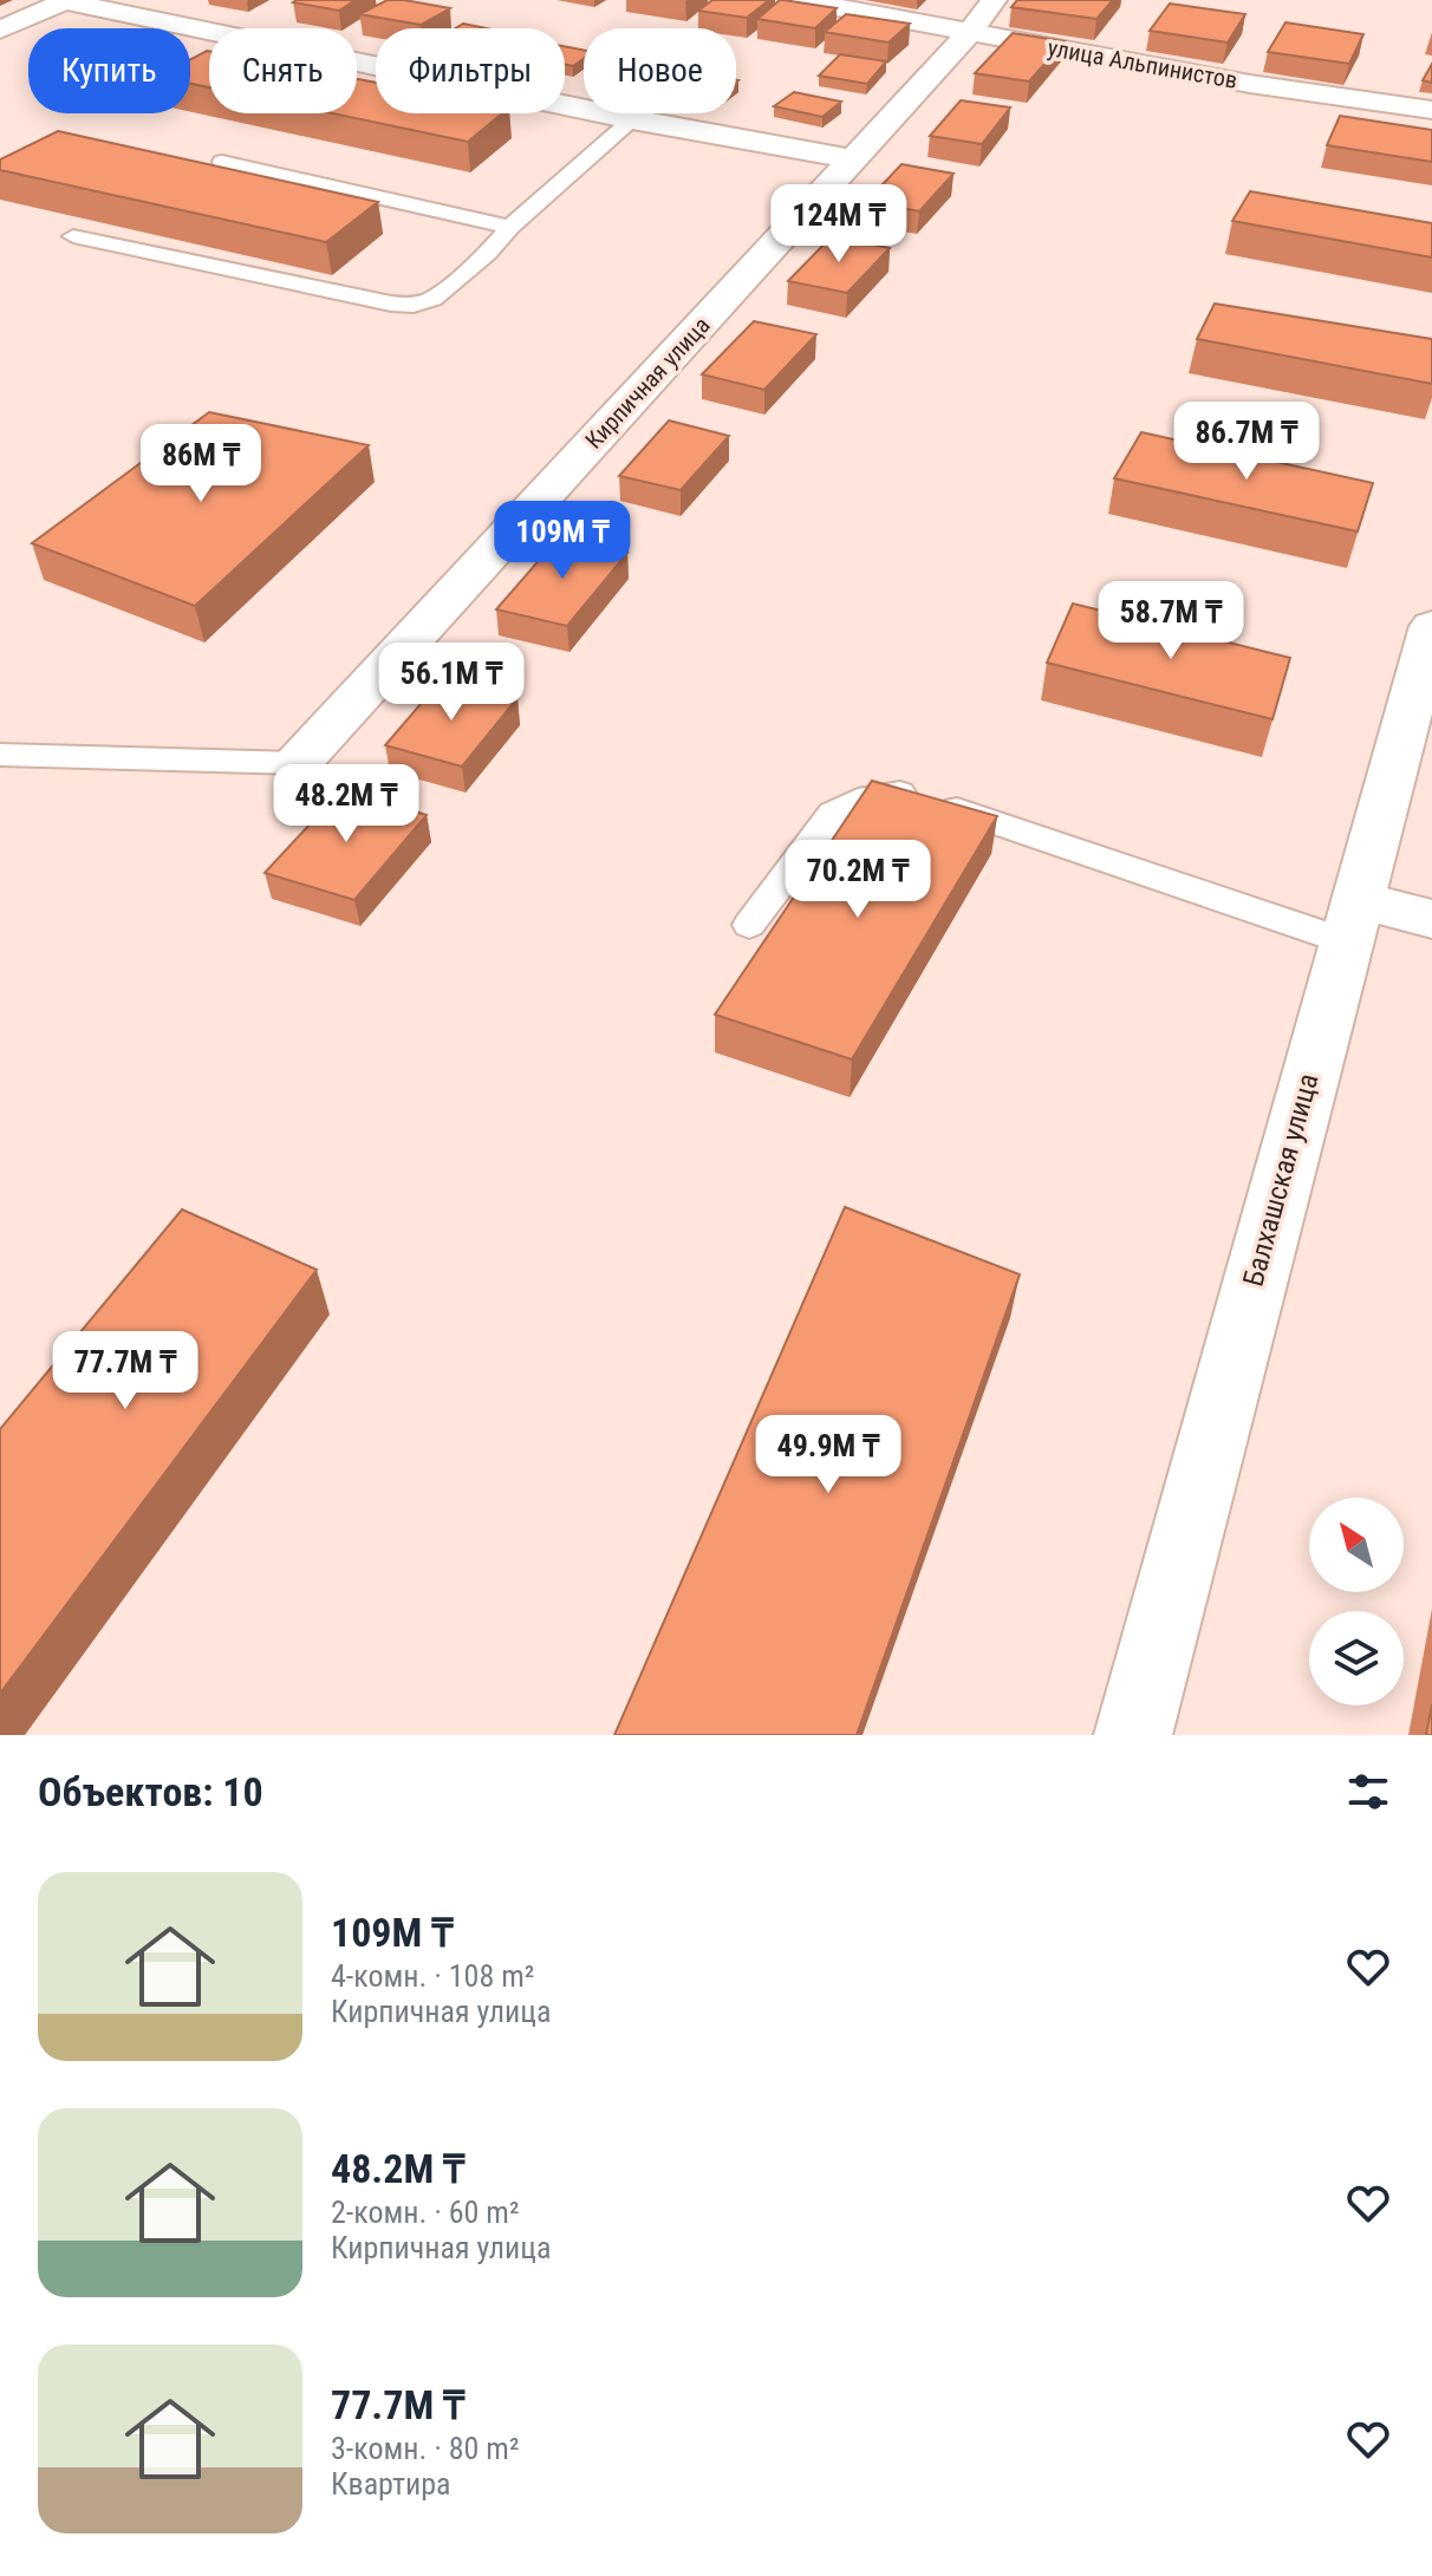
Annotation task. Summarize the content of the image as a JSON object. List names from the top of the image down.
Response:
{
  "streets": {
    "street": ["улица Альпинистов", "Кирпичная улица", "Балхашская улица"]
  },
  "crossings": [
    ["улица Альпинистов", "Кирпичная улица"]
  ],
  "north": "top left",
  "page": {
    "chip": [
      "Купить",
      "Снять",
      "Фильтры",
      "Новое"
    ],
    "price": [
      "124M ₸",
      "86.7M ₸",
      "86M ₸",
      "109M ₸",
      "58.7M ₸",
      "56.1M ₸",
      "48.2M ₸",
      "70.2M ₸",
      "77.7M ₸",
      "49.9M ₸"
    ],
    "heading": "Объектов: 10",
    "list": [
      {
        "name": "109M ₸",
        "note": "4-комн. · 108 m² · Кирпичная улица"
      },
      {
        "name": "48.2M ₸",
        "note": "2-комн. · 60 m² · Кирпичная улица"
      },
      {
        "name": "77.7M ₸",
        "note": "3-комн. · 80 m² · Квартира"
      }
    ]
  }
}
